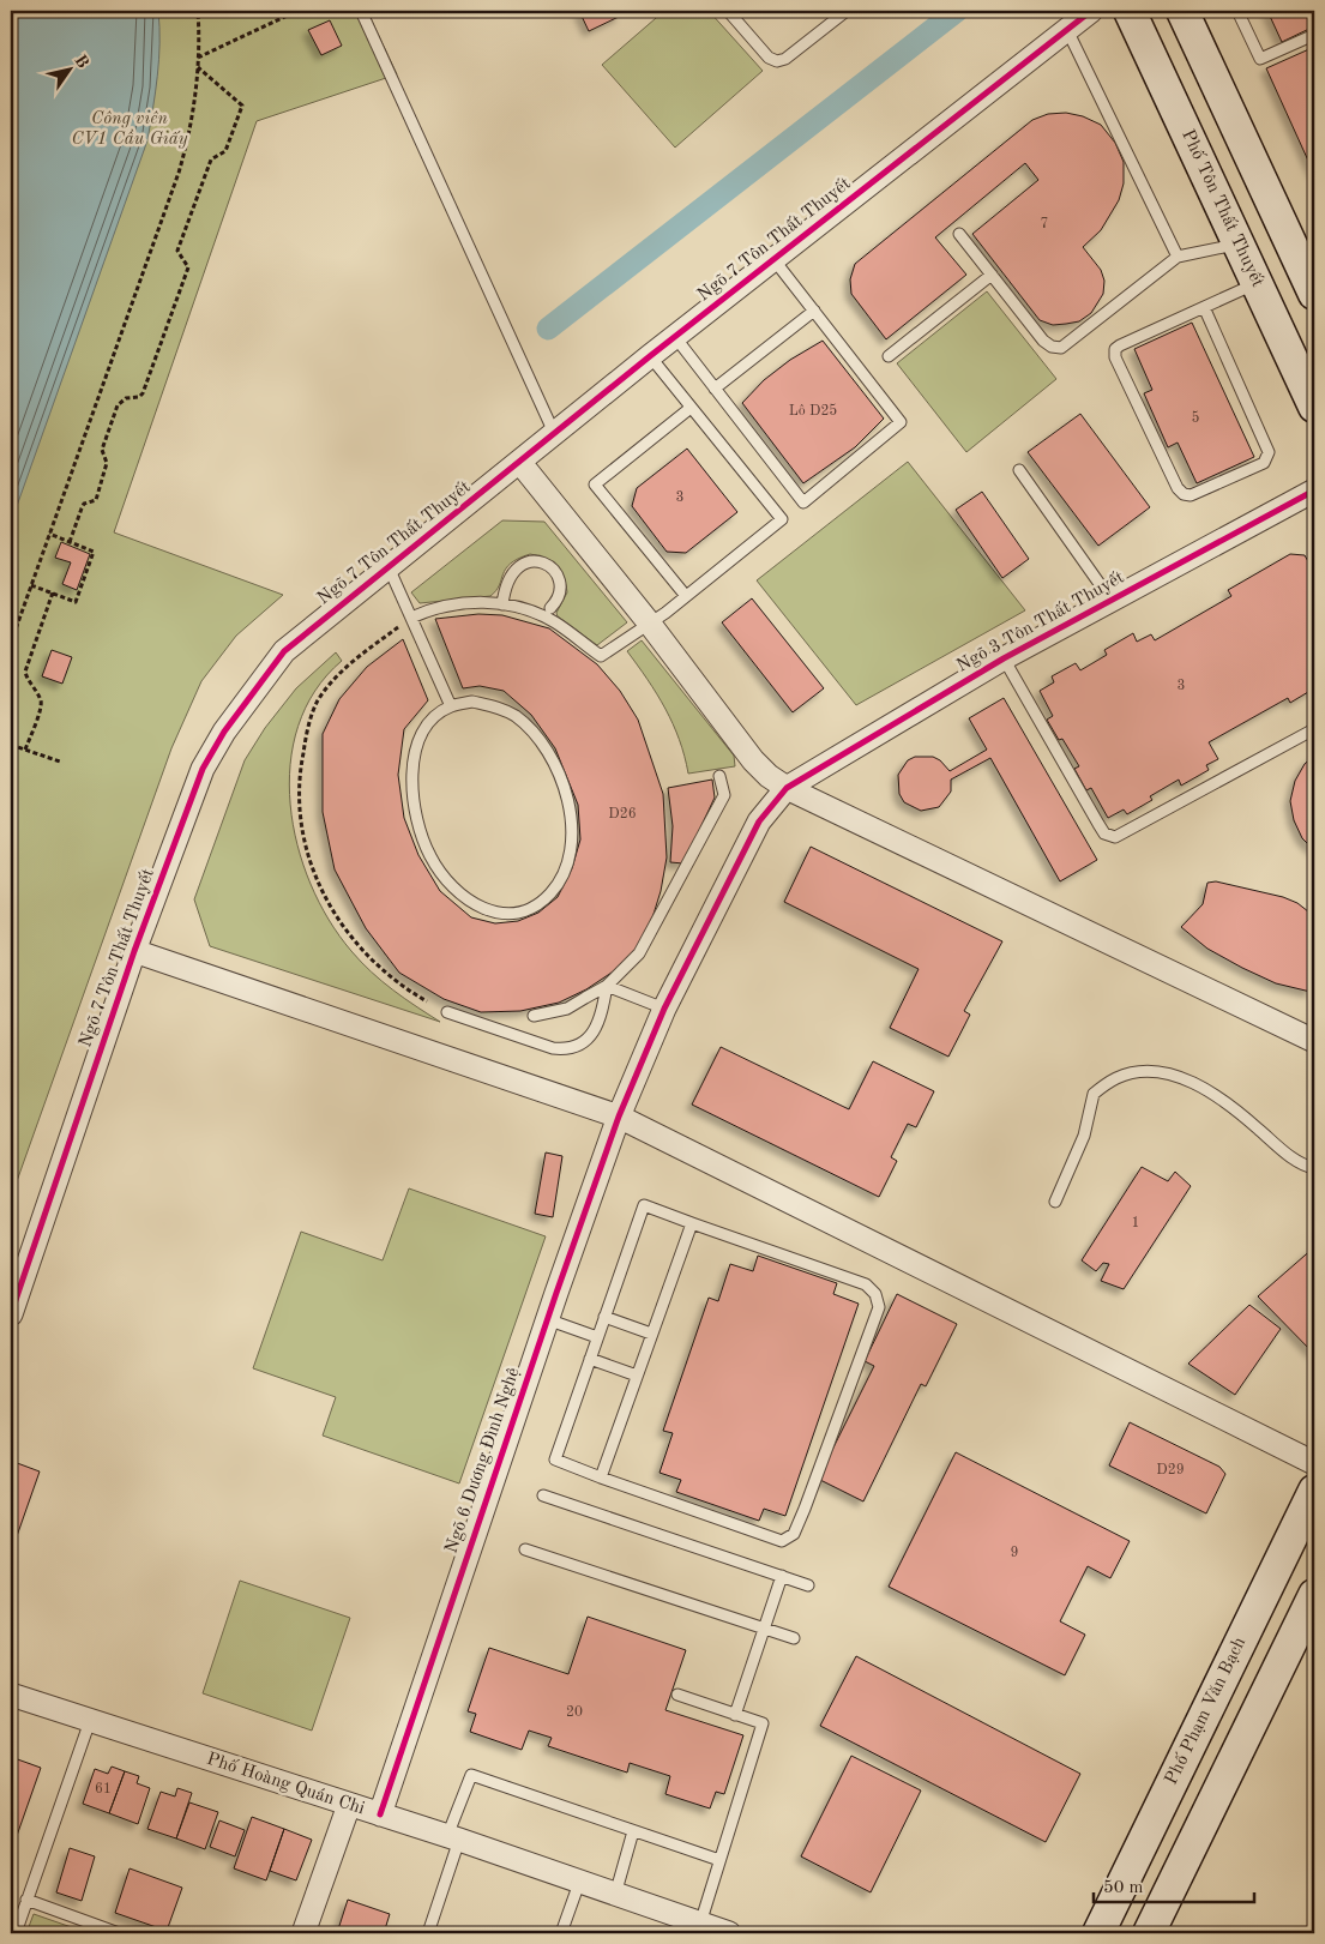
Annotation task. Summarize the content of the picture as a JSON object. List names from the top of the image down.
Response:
{
  "streets": {
    "main road": ["Phố Tôn Thất Thuyết", "Phố Phạm Văn Bạch"],
    "street": [
      "Ngõ 7 Tôn Thất Thuyết",
      "Ngõ 3 Tôn Thất Thuyết",
      "Ngõ 6 Dương Đình Nghệ",
      "Phố Hoàng Quán Chi"
    ]
  },
  "crossings": [
    ["Ngõ 3 Tôn Thất Thuyết", "Ngõ 6 Dương Đình Nghệ"],
    ["Ngõ 6 Dương Đình Nghệ", "Phố Hoàng Quán Chi"]
  ],
  "parks": ["Công viên CV1 Cầu Giấy"],
  "house_numbers": [
    "7",
    "Lô D25",
    "5",
    "3",
    "3",
    "D26",
    "1",
    "D29",
    "9",
    "20",
    "61"
  ],
  "scale_bar": "50 m",
  "north": "top right"
}
